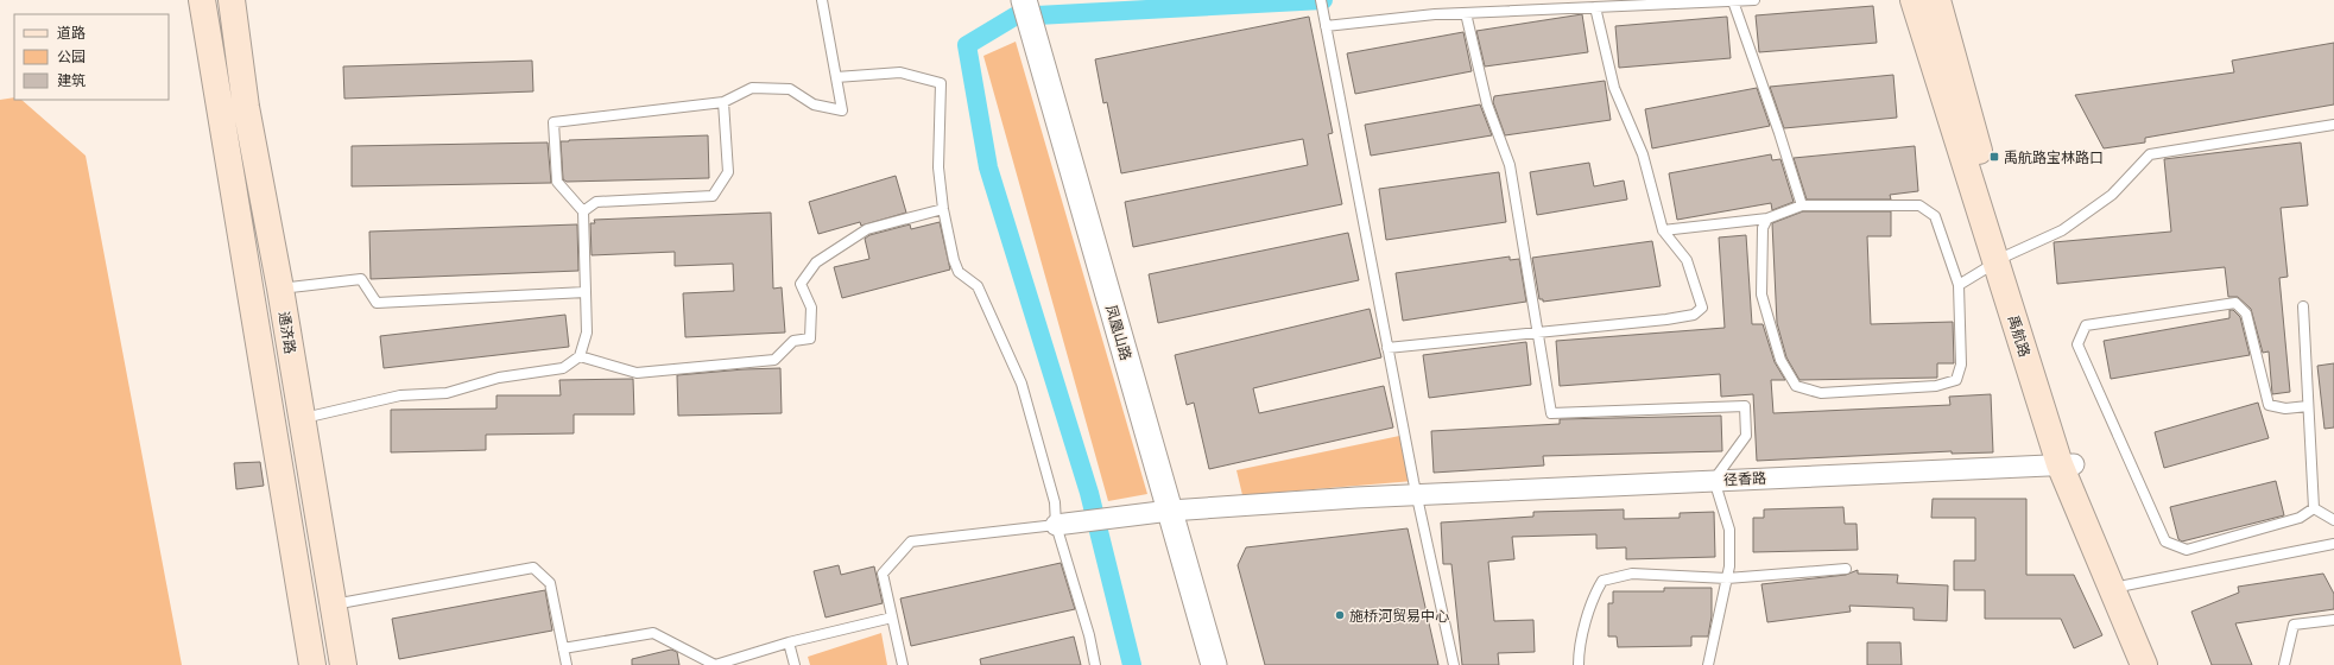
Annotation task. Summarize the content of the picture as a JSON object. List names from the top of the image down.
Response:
{
  "streets": {
    "main road": ["通济路", "禹航路"],
    "street": ["凤凰山路", "径香路"]
  },
  "crossings": [
    ["凤凰山路", "径香路"],
    ["禹航路", "径香路"]
  ],
  "places": {
    "transit": ["禹航路宝林路口"],
    "other": ["施桥河贸易中心"]
  },
  "legend": ["道路", "公园", "建筑"]
}
